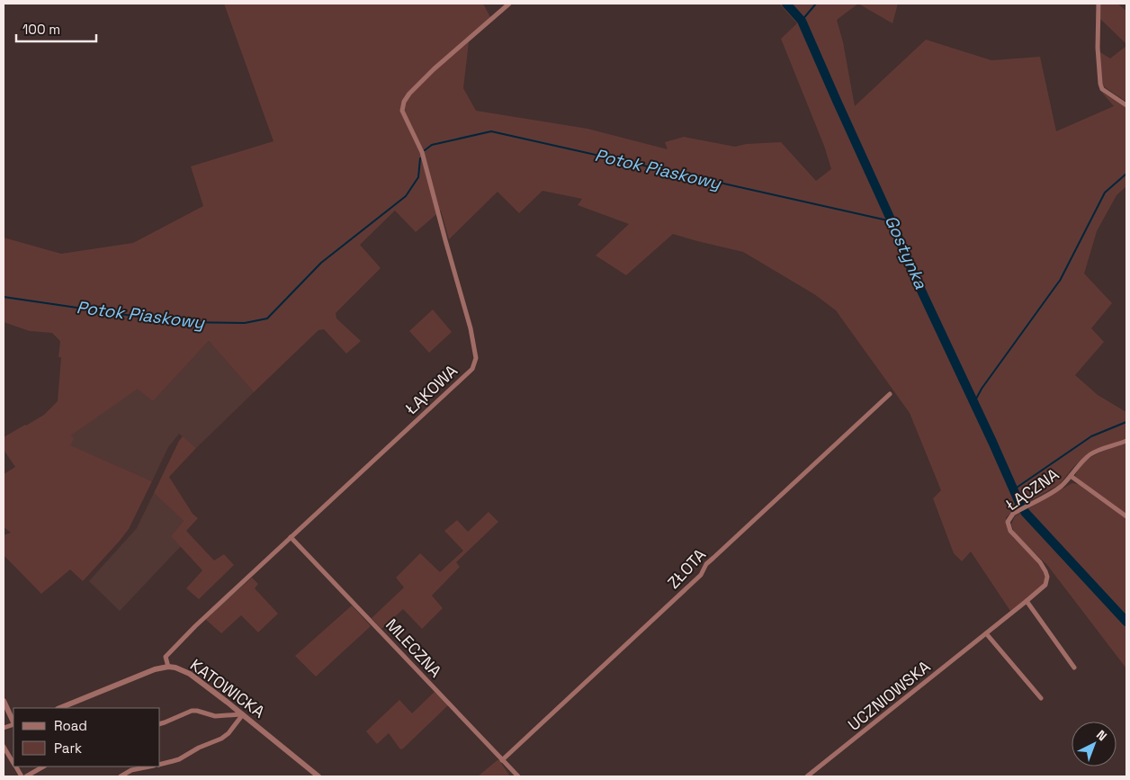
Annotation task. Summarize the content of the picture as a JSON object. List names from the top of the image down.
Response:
{
  "streets": {
    "street": [
      "ŁĄKOWA",
      "ŁĄCZNA",
      "ZŁOTA",
      "MLECZNA",
      "KATOWICKA",
      "UCZNIOWSKA"
    ]
  },
  "crossings": [
    ["ŁĄKOWA", "MLECZNA"],
    ["ŁĄKOWA", "KATOWICKA"],
    ["ŁĄCZNA", "UCZNIOWSKA"],
    ["ZŁOTA", "MLECZNA"]
  ],
  "water": ["Potok Piaskowy", "Gostynka"],
  "legend": ["Road", "Park"],
  "scale_bar": "100 m",
  "north": "top right"
}
